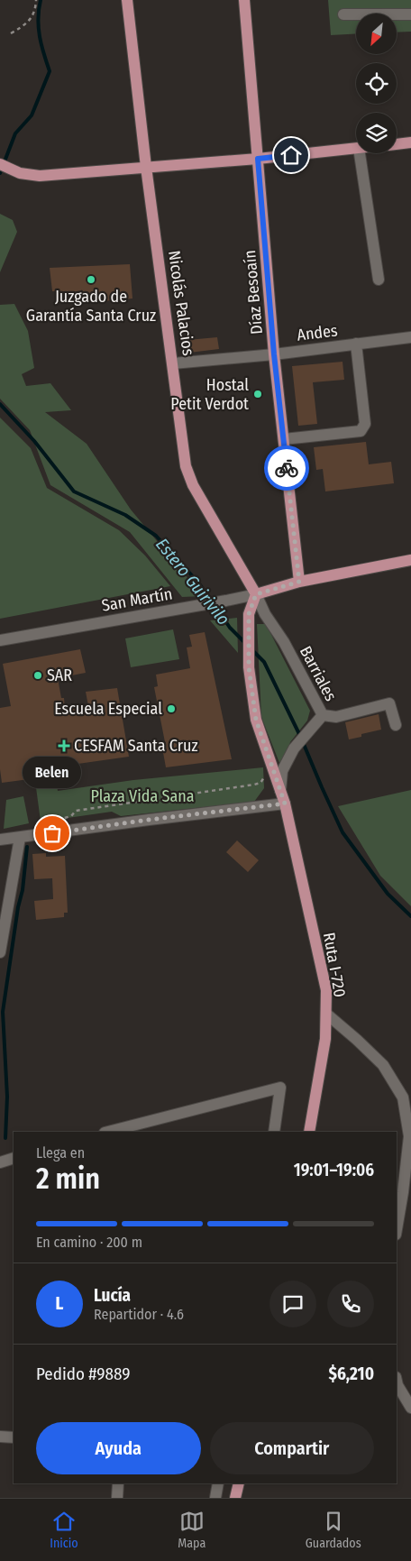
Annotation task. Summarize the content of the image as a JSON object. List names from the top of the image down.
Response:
{
  "streets": {
    "main road": [
      "Díaz Besoaín",
      "Nicolás Palacios",
      "San Martín",
      "Ruta I-720"
    ],
    "street": ["Andes", "Barriales"]
  },
  "crossings": [
    ["Díaz Besoaín", "Andes"],
    ["Díaz Besoaín", "San Martín"],
    ["Nicolás Palacios", "Andes"],
    ["Nicolás Palacios", "San Martín"],
    ["Nicolás Palacios", "Barriales"],
    ["San Martín", "Barriales"]
  ],
  "water": ["Estero Guirivilo"],
  "parks": ["Plaza Vida Sana"],
  "places": {
    "other": [
      "Juzgado de Garantía Santa Cruz",
      "Hostal Petit Verdot",
      "SAR",
      "Escuela Especial",
      "Belen"
    ],
    "health": ["CESFAM Santa Cruz"]
  },
  "north": "bottom left",
  "page": {
    "bubble": "Belen",
    "heading": ["2 min", "Llega en", "19:01–19:06"],
    "panel": [
      "Lucía",
      "Repartidor · 4.6",
      "Pedido #9889",
      "$6,210"
    ],
    "bar": "En camino · 200 m",
    "round": "L",
    "buttons": ["Ayuda", "Compartir"],
    "tabs": ["Inicio", "Mapa", "Guardados"]
  }
}
